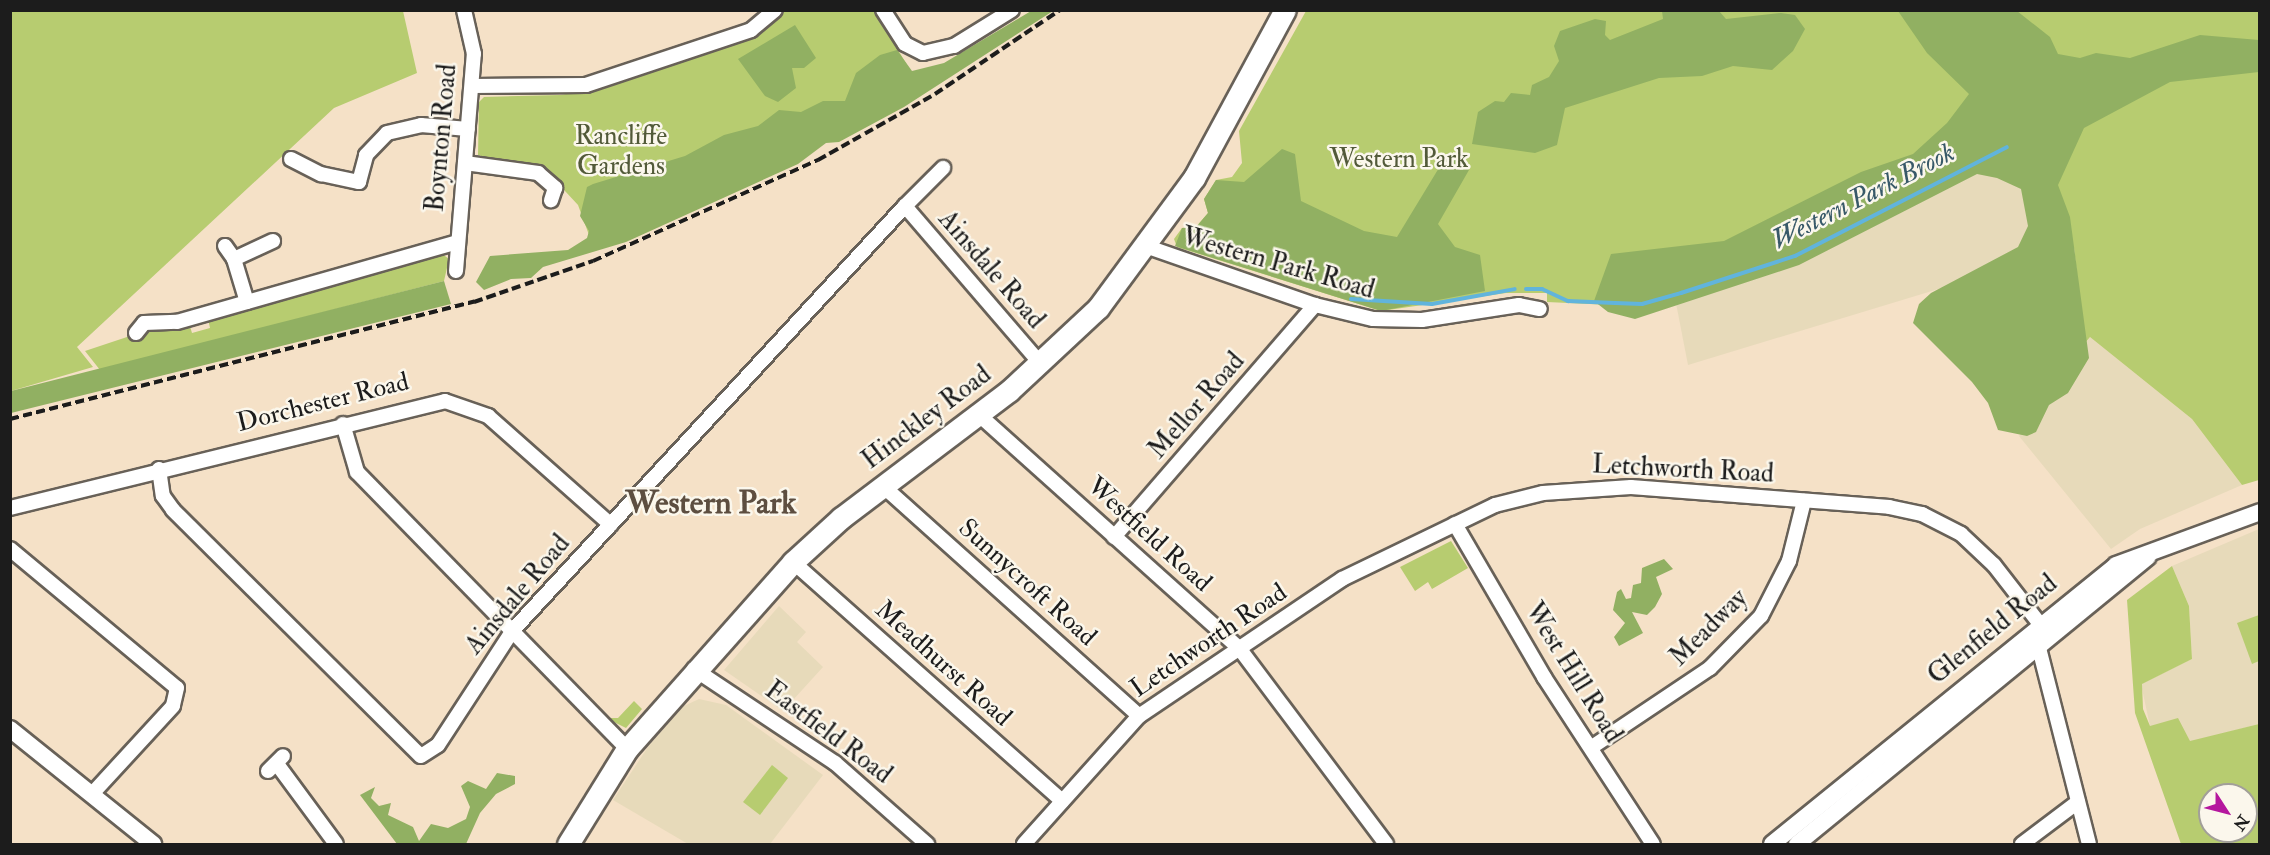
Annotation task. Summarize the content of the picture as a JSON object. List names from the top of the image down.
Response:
{
  "streets": {
    "main road": ["Hinckley Road"],
    "street": [
      "Boynton Road",
      "Western Park Road",
      "Ainsdale Road",
      "Dorchester Road",
      "Mellor Road",
      "Letchworth Road",
      "Westfield Road",
      "Sunnycroft Road",
      "Meadway",
      "Glenfield Road",
      "Meadhurst Road",
      "West Hill Road",
      "Eastfield Road"
    ]
  },
  "crossings": [
    ["Western Park Road", "Mellor Road"],
    ["Western Park Road", "Hinckley Road"],
    ["Ainsdale Road", "Dorchester Road"],
    ["Ainsdale Road", "Hinckley Road"],
    ["Mellor Road", "Westfield Road"],
    ["Hinckley Road", "Westfield Road"],
    ["Hinckley Road", "Sunnycroft Road"],
    ["Hinckley Road", "Meadhurst Road"],
    ["Hinckley Road", "Eastfield Road"],
    ["Letchworth Road", "Westfield Road"],
    ["Letchworth Road", "Sunnycroft Road"],
    ["Letchworth Road", "Meadway"],
    ["Letchworth Road", "Glenfield Road"],
    ["Letchworth Road", "Meadhurst Road"],
    ["Letchworth Road", "West Hill Road"],
    ["Meadway", "West Hill Road"]
  ],
  "districts": ["Western Park"],
  "water": ["Western Park Brook"],
  "parks": ["Rancliffe Gardens", "Western Park"],
  "north": "bottom right"
}
